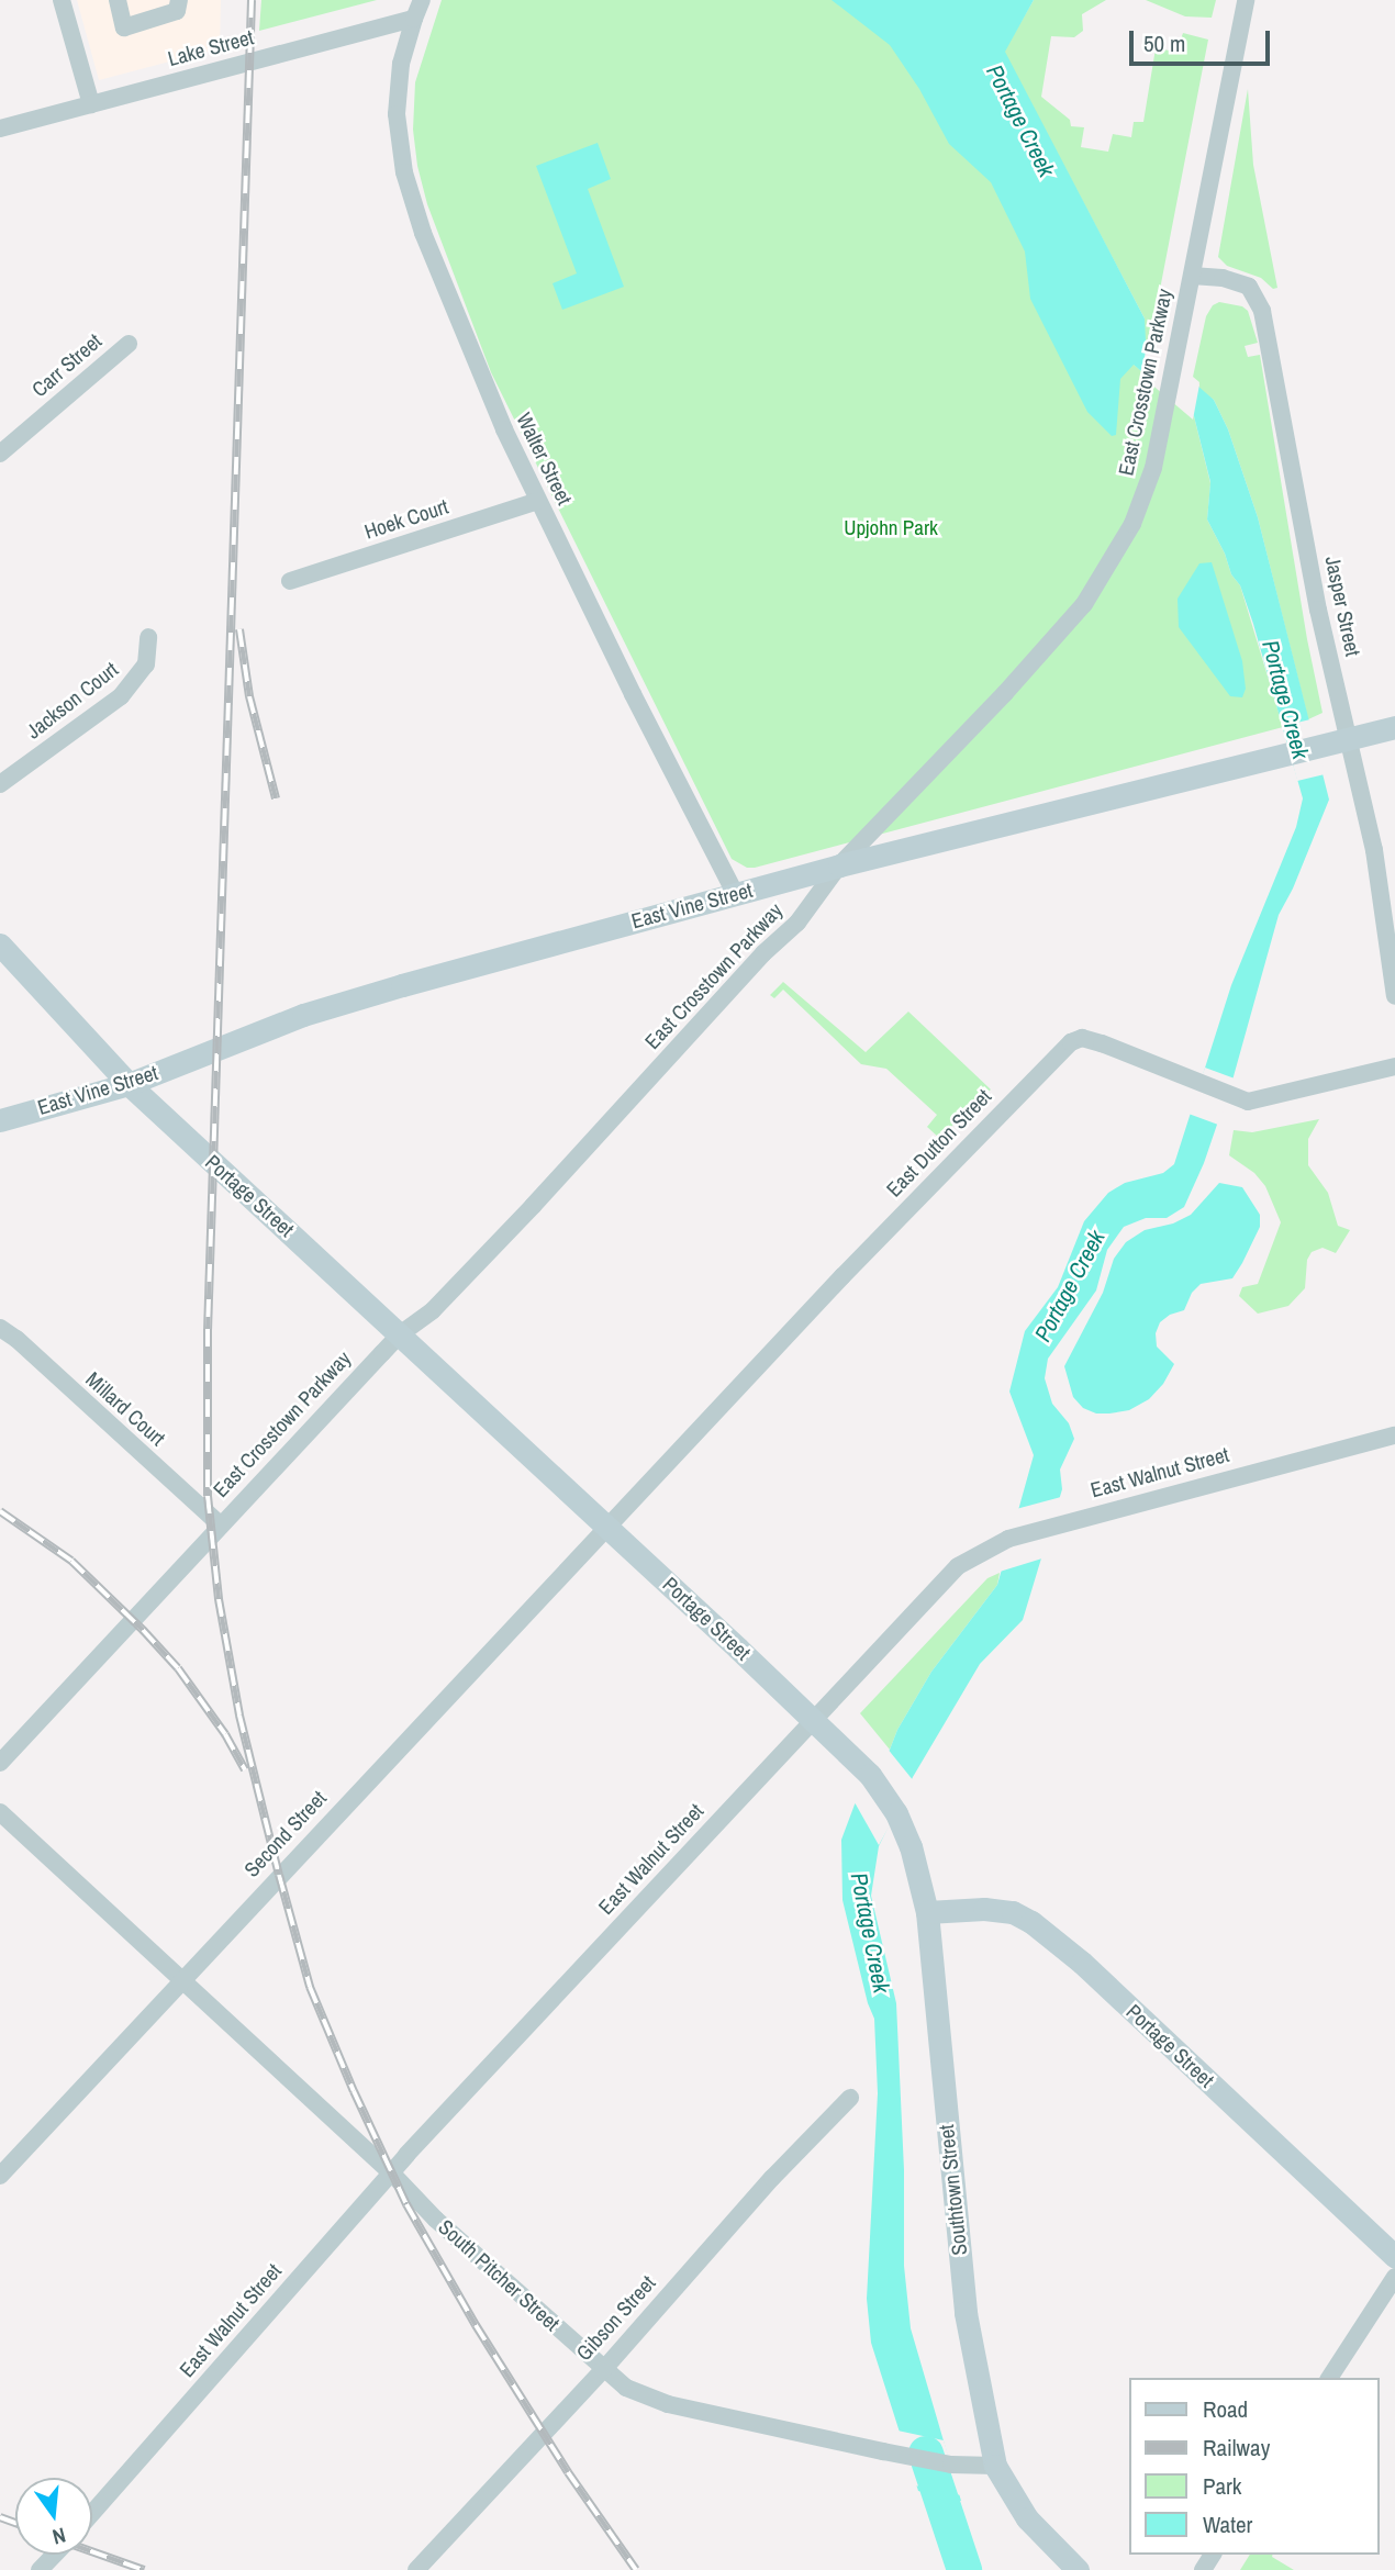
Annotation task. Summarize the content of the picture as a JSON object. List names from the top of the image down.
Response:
{
  "streets": {
    "street": [
      "Lake Street",
      "Carr Street",
      "East Crosstown Parkway",
      "Walter Street",
      "Hoek Court",
      "Jasper Street",
      "Jackson Court",
      "East Vine Street",
      "East Dutton Street",
      "Portage Street",
      "Millard Court",
      "East Walnut Street",
      "Second Street",
      "Southtown Street",
      "South Pitcher Street",
      "Gibson Street"
    ]
  },
  "crossings": [
    ["Lake Street", "Walter Street"],
    ["East Crosstown Parkway", "Jasper Street"],
    ["East Crosstown Parkway", "East Vine Street"],
    ["East Crosstown Parkway", "Portage Street"],
    ["East Crosstown Parkway", "Millard Court"],
    ["Walter Street", "Hoek Court"],
    ["Walter Street", "East Vine Street"],
    ["Jasper Street", "East Vine Street"],
    ["East Vine Street", "Portage Street"],
    ["East Dutton Street", "Portage Street"],
    ["East Dutton Street", "Second Street"],
    ["Portage Street", "East Walnut Street"],
    ["Portage Street", "Second Street"],
    ["Portage Street", "Southtown Street"],
    ["East Walnut Street", "South Pitcher Street"],
    ["Second Street", "South Pitcher Street"],
    ["Southtown Street", "South Pitcher Street"],
    ["South Pitcher Street", "Gibson Street"]
  ],
  "water": ["Portage Creek"],
  "parks": ["Upjohn Park"],
  "legend": [
    "Road",
    "Railway",
    "Park",
    "Water"
  ],
  "scale_bar": "50 m",
  "north": "bottom"
}
